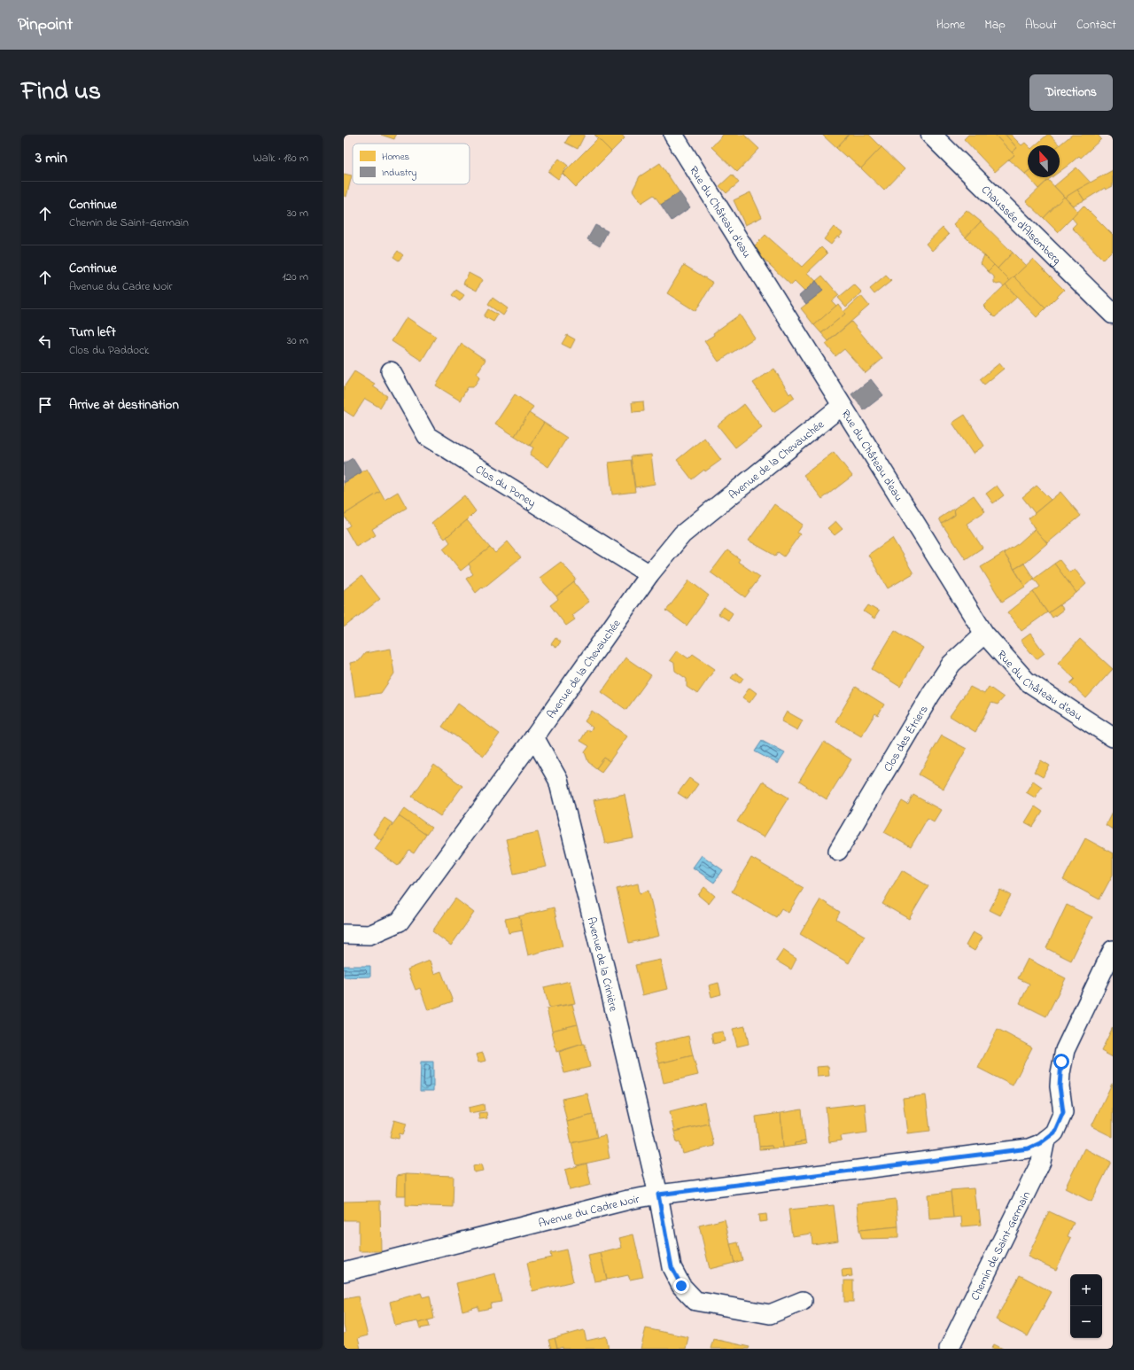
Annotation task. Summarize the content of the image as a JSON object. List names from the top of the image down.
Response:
{
  "streets": {
    "main road": ["Chaussée d'Alsemberg"],
    "street": [
      "Rue du Château d'eau",
      "Avenue de la Chevauchée",
      "Clos du Poney",
      "Clos des Étriers",
      "Avenue de la Crinière",
      "Avenue du Cadre Noir",
      "Chemin de Saint-Germain"
    ]
  },
  "crossings": [
    ["Rue du Château d'eau", "Avenue de la Chevauchée"],
    ["Rue du Château d'eau", "Clos des Étriers"],
    ["Avenue de la Chevauchée", "Clos du Poney"],
    ["Avenue de la Chevauchée", "Avenue de la Crinière"],
    ["Avenue de la Crinière", "Avenue du Cadre Noir"],
    ["Avenue du Cadre Noir", "Chemin de Saint-Germain"]
  ],
  "legend": ["Homes", "Industry"],
  "north": "top",
  "page": {
    "header": "Pinpoint",
    "nav": [
      "Home",
      "Map",
      "About",
      "Contact"
    ],
    "title": "Find us",
    "buttons": "Directions",
    "heading": ["3 min", "Walk · 180 m"],
    "list": [
      ["Continue", "Chemin de Saint-Germain", "30 m"],
      ["Continue", "Avenue du Cadre Noir", "120 m"],
      ["Turn left", "Clos du Paddock", "30 m"],
      "Arrive at destination"
    ],
    "map_buttons": ["+", "−"]
  }
}
